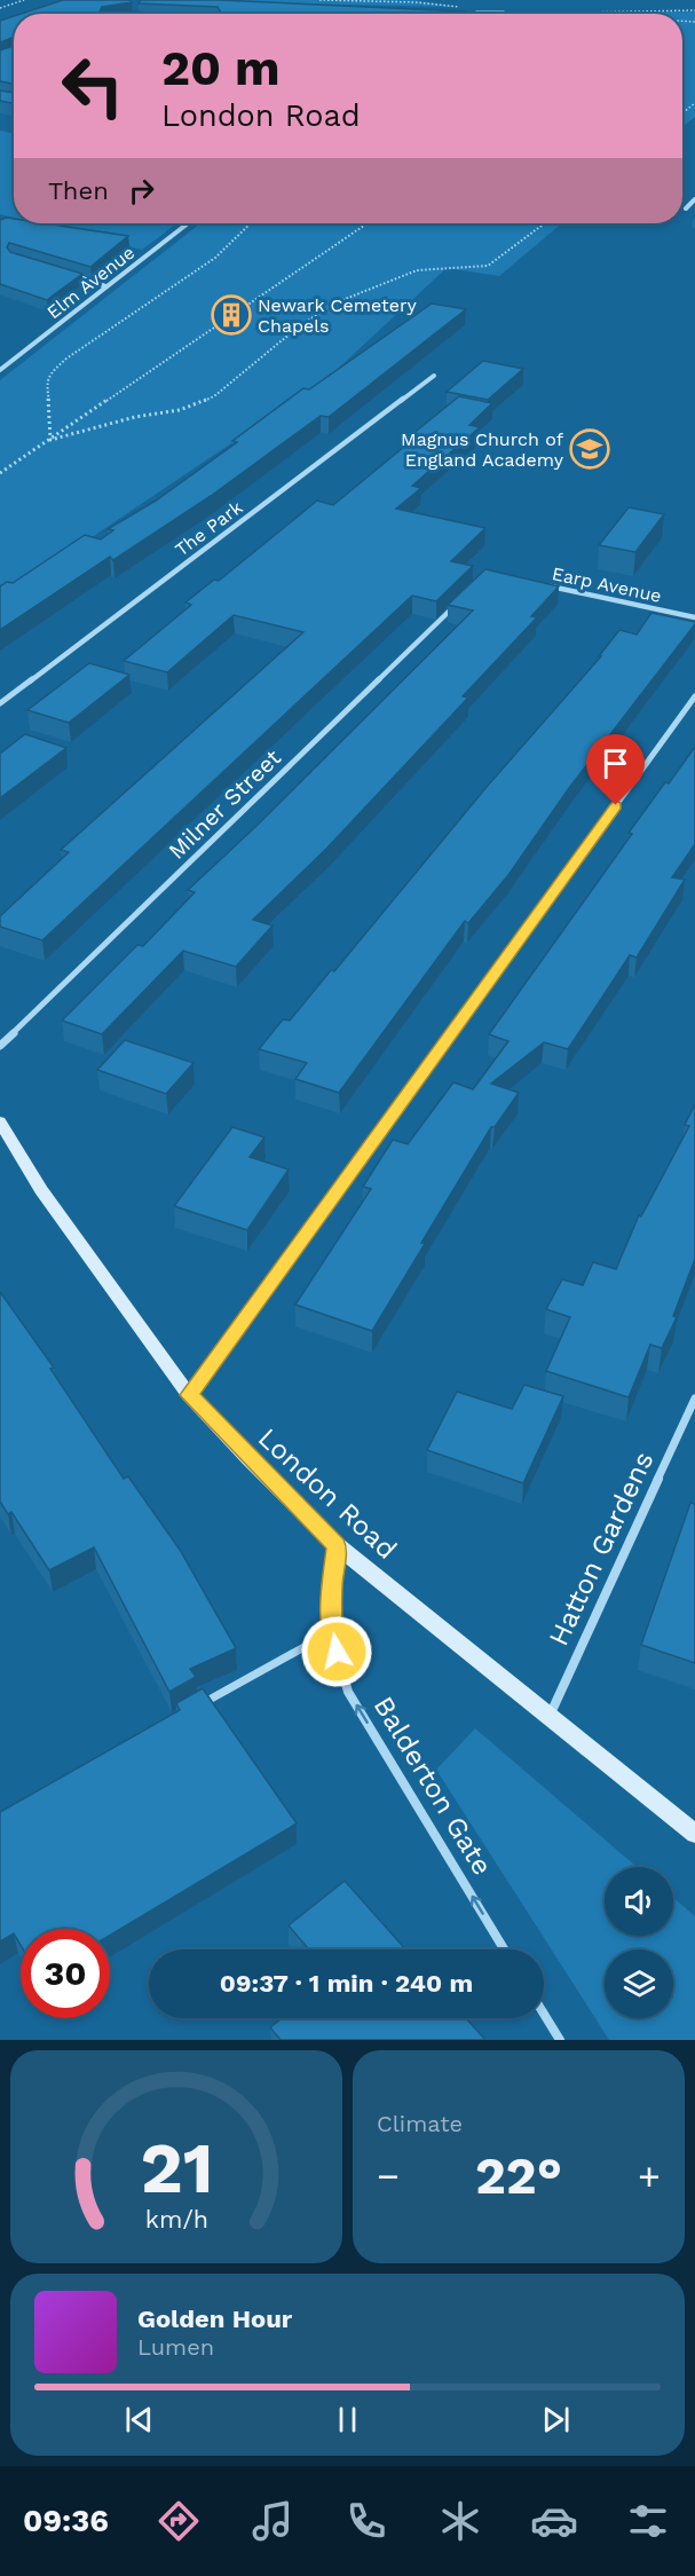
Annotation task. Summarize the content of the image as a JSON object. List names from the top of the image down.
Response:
{
  "streets": {
    "main road": ["London Road"],
    "street": [
      "Elm Avenue",
      "The Park",
      "Earp Avenue",
      "Milner Street",
      "Hatton Gardens",
      "Balderton Gate"
    ]
  },
  "crossings": [
    ["London Road", "Hatton Gardens"],
    ["London Road", "Balderton Gate"]
  ],
  "one_way": ["Balderton Gate"],
  "places": {
    "building": ["Newark Cemetery Chapels"],
    "school or university": ["Magnus Church of England Academy"]
  },
  "page": {
    "turn": ["20 m", "London Road"],
    "then": "Then",
    "limit": "30",
    "trip": "09:37 · 1 min · 240 m",
    "tile": "Climate",
    "heat": ["−", "22°", "+"],
    "song": ["Golden Hour", "Lumen"],
    "tabs": "09:36",
    "gauge": ["21", "km/h"]
  }
}
